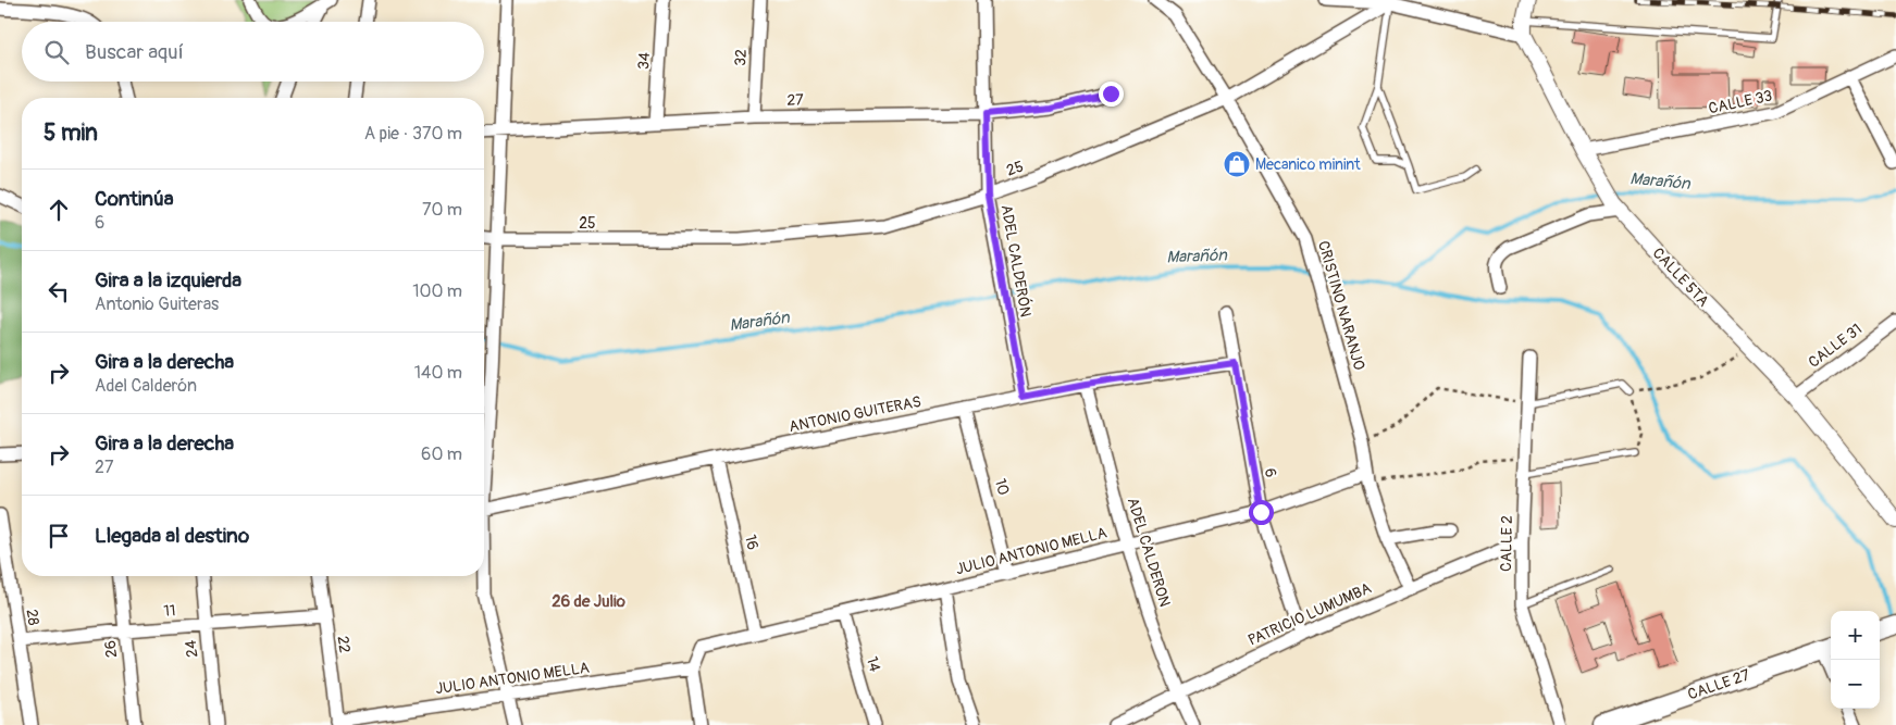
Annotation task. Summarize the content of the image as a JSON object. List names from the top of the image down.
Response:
{
  "streets": {
    "main road": ["CALLE 27"],
    "street": [
      "32",
      "34",
      "27",
      "CALLE 33",
      "25",
      "ADEL CALDERÓN",
      "CALLE 5TA",
      "CRISTINO NARANJO",
      "CALLE 31",
      "ANTONIO GUITERAS",
      "6",
      "10",
      "16",
      "CALLE 2",
      "JULIO ANTONIO MELLA",
      "ADEL CALDERON",
      "11",
      "PATRICIO LUMUMBA",
      "28",
      "22",
      "26",
      "24",
      "14"
    ]
  },
  "crossings": [
    ["32", "27"],
    ["34", "27"],
    ["27", "ADEL CALDERÓN"],
    ["CALLE 33", "CALLE 5TA"],
    ["25", "ADEL CALDERÓN"],
    ["25", "CRISTINO NARANJO"],
    ["ADEL CALDERÓN", "ANTONIO GUITERAS"],
    ["CALLE 5TA", "CALLE 31"],
    ["CRISTINO NARANJO", "JULIO ANTONIO MELLA"],
    ["CRISTINO NARANJO", "PATRICIO LUMUMBA"],
    ["ANTONIO GUITERAS", "6"],
    ["ANTONIO GUITERAS", "10"],
    ["ANTONIO GUITERAS", "16"],
    ["ANTONIO GUITERAS", "ADEL CALDERON"],
    ["6", "JULIO ANTONIO MELLA"],
    ["6", "PATRICIO LUMUMBA"],
    ["10", "JULIO ANTONIO MELLA"],
    ["16", "JULIO ANTONIO MELLA"],
    ["CALLE 2", "PATRICIO LUMUMBA"],
    ["JULIO ANTONIO MELLA", "ADEL CALDERON"],
    ["JULIO ANTONIO MELLA", "22"],
    ["JULIO ANTONIO MELLA", "14"],
    ["ADEL CALDERON", "PATRICIO LUMUMBA"],
    ["11", "28"],
    ["11", "22"],
    ["11", "26"],
    ["11", "24"]
  ],
  "districts": ["26 de Julio"],
  "water": ["Marañón"],
  "places": {
    "shop": ["Mecanico minint"]
  },
  "page": {
    "search": "Buscar aquí",
    "heading": ["5 min", "A pie · 370 m"],
    "list": [
      ["Continúa", "6", "70 m"],
      ["Gira a la izquierda", "Antonio Guiteras", "100 m"],
      ["Gira a la derecha", "Adel Calderón", "140 m"],
      ["Gira a la derecha", "27", "60 m"],
      "Llegada al destino"
    ],
    "map_buttons": ["+", "−"]
  }
}
